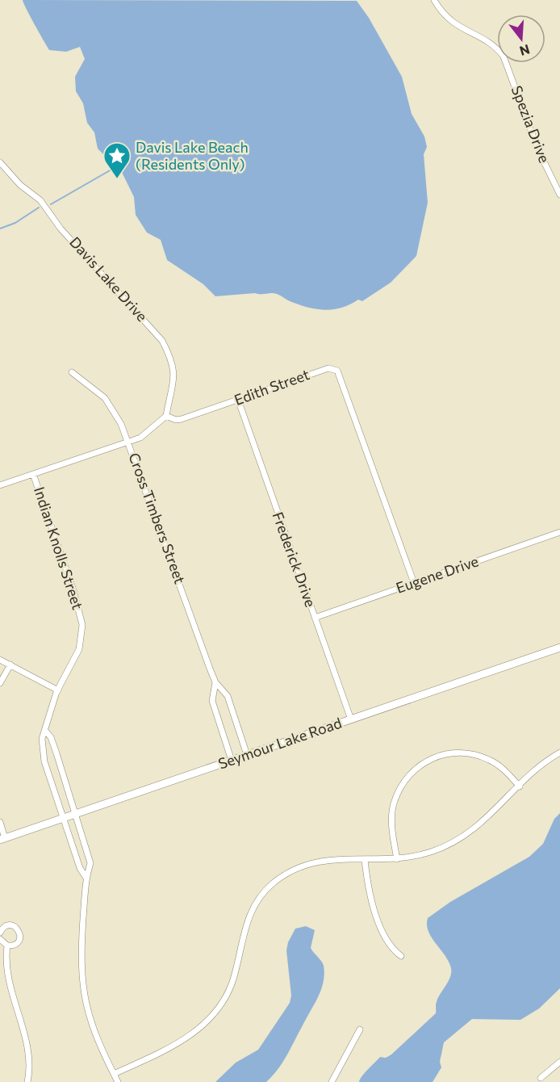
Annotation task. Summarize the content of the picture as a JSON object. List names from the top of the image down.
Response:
{
  "streets": {
    "street": [
      "Spezia Drive",
      "Davis Lake Drive",
      "Edith Street",
      "Cross Timbers Street",
      "Indian Knolls Street",
      "Frederick Drive",
      "Eugene Drive",
      "Seymour Lake Road"
    ]
  },
  "crossings": [
    ["Davis Lake Drive", "Edith Street"],
    ["Edith Street", "Frederick Drive"],
    ["Edith Street", "Eugene Drive"],
    ["Cross Timbers Street", "Seymour Lake Road"],
    ["Indian Knolls Street", "Seymour Lake Road"],
    ["Frederick Drive", "Eugene Drive"],
    ["Frederick Drive", "Seymour Lake Road"]
  ],
  "places": {
    "place": ["Davis Lake Beach (Residents Only)"]
  },
  "north": "bottom"
}
